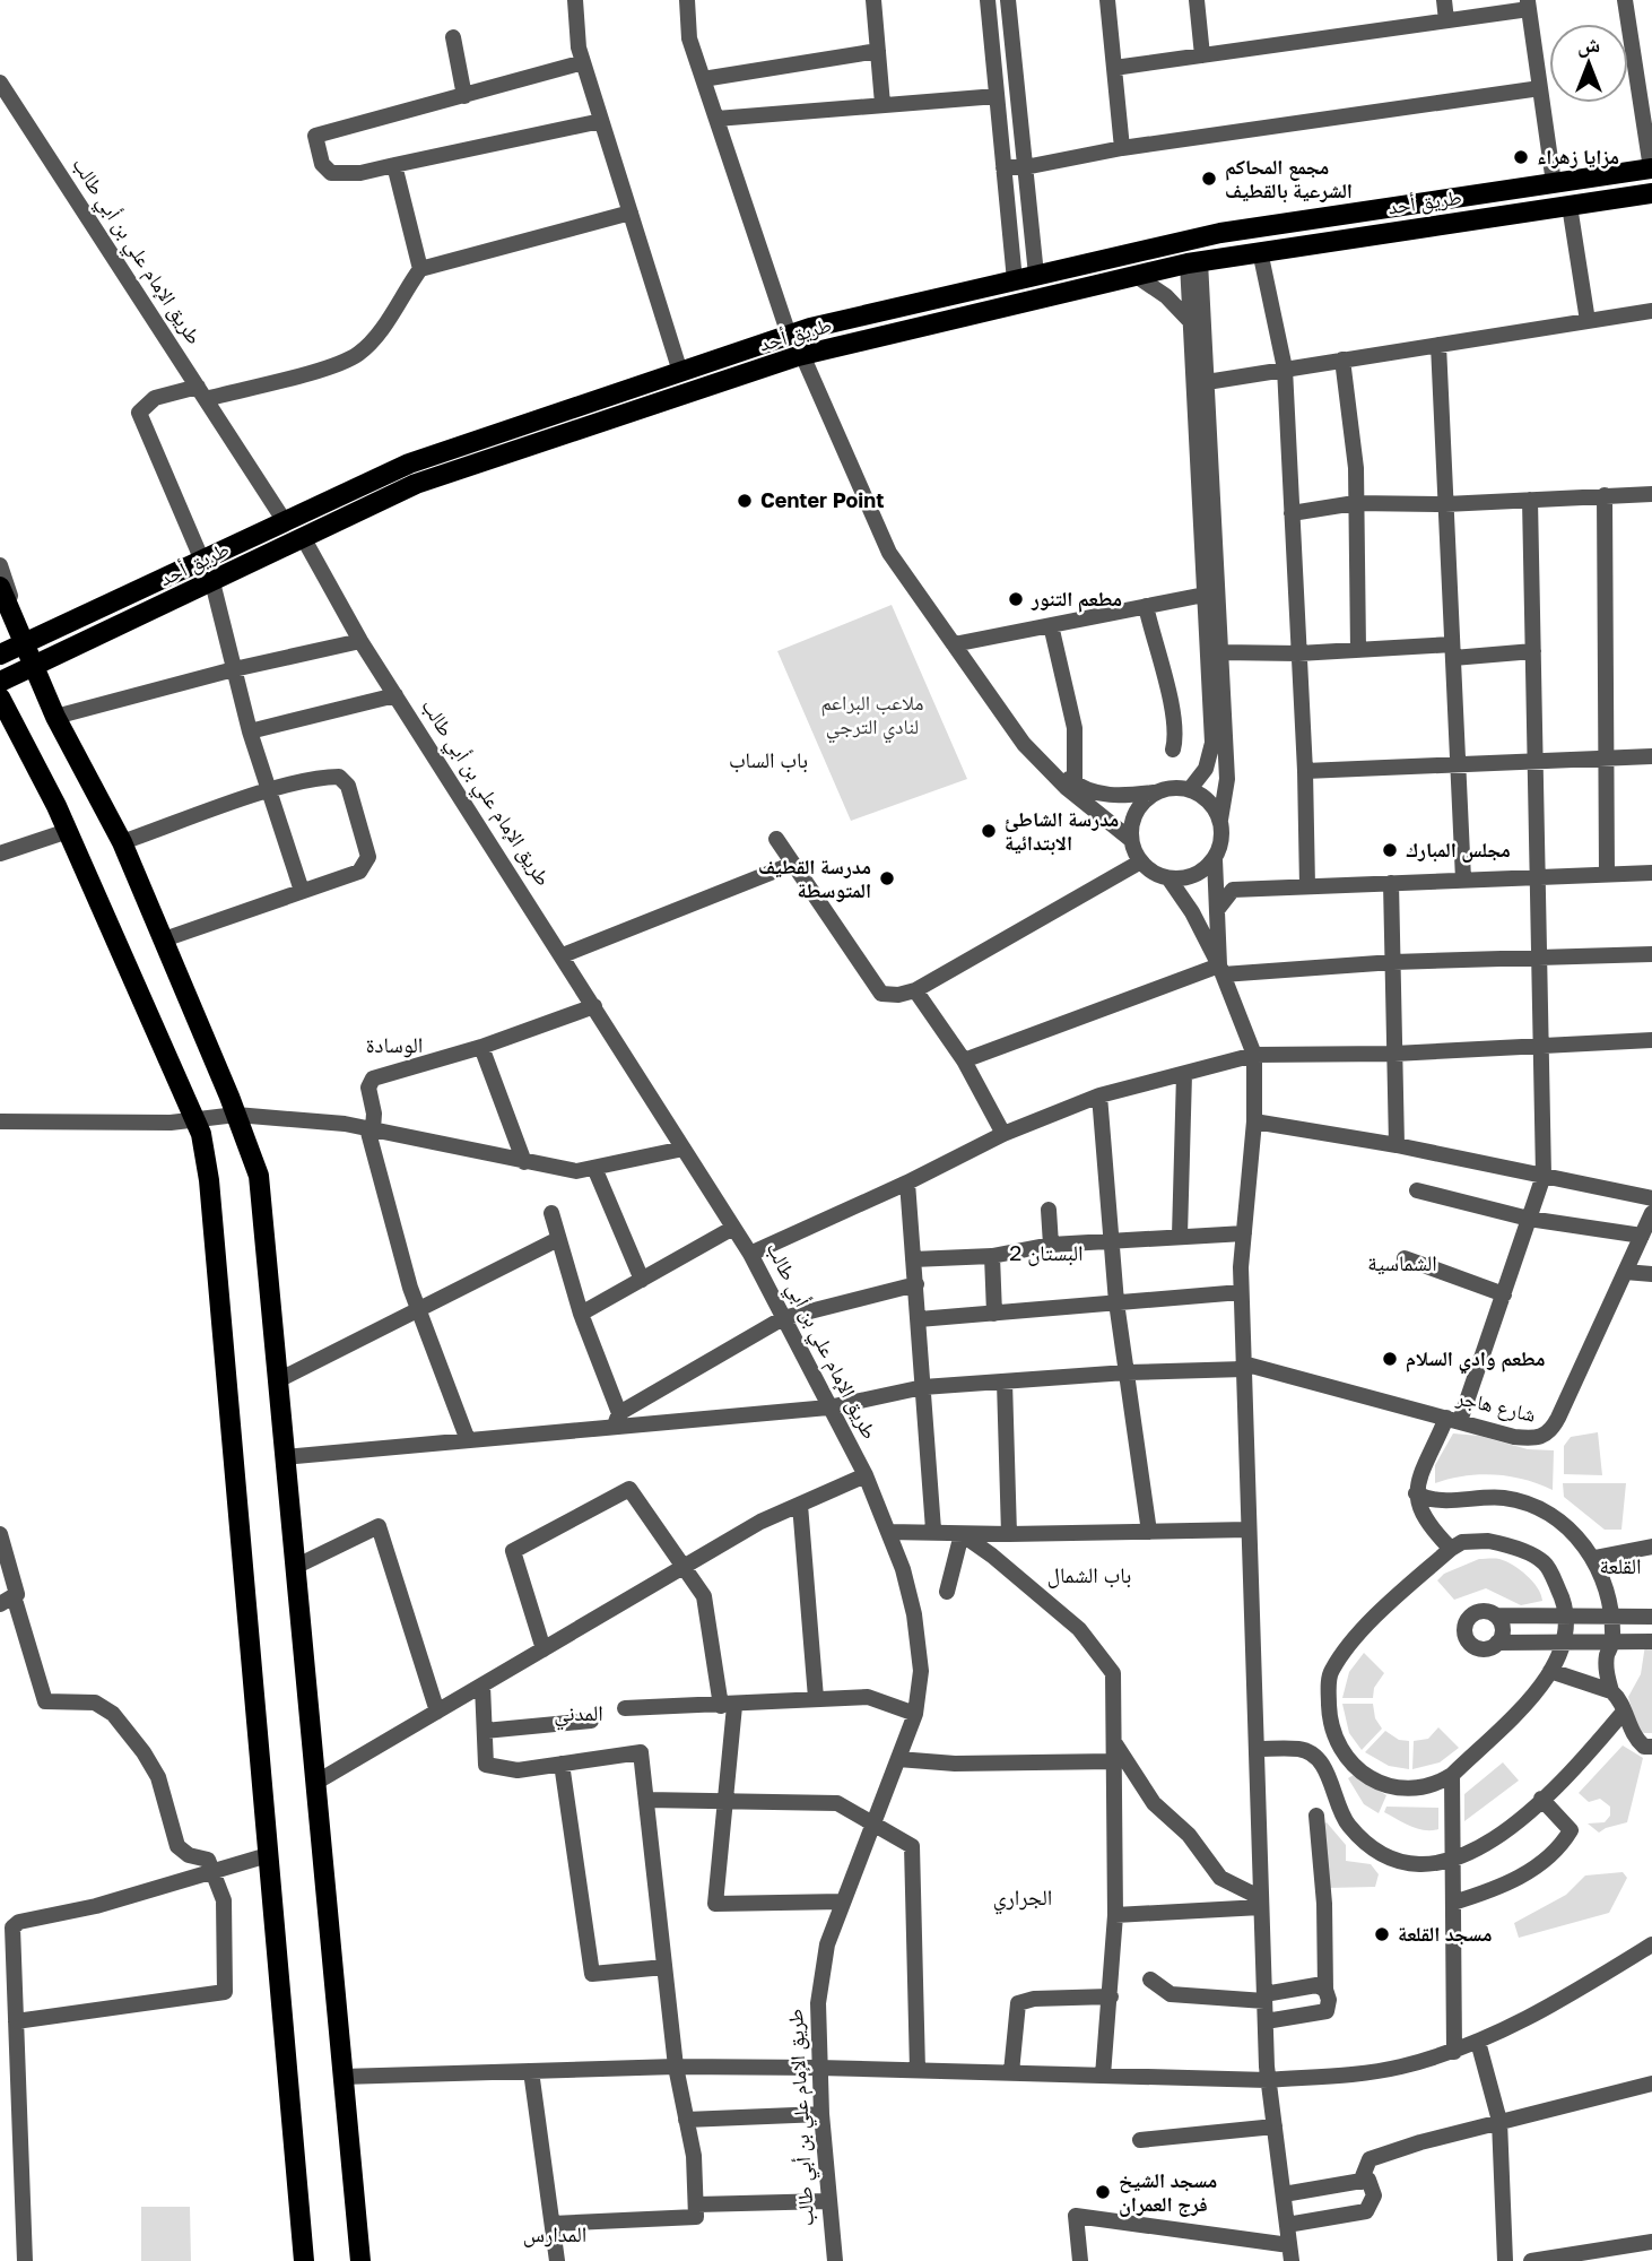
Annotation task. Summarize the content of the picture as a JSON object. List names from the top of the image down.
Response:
{
  "streets": {
    "main road": ["طريق أحد"],
    "street": ["طريق الإمام علي بن أبي طالب", "شارع هاجر"]
  },
  "crossings": [
    ["طريق أحد", "طريق الإمام علي بن أبي طالب"],
    ["طريق الإمام علي بن أبي طالب", "شارع هاجر"]
  ],
  "districts": [
    "باب الساب",
    "الوسادة",
    "البستان 2",
    "الشماسية",
    "القلعة",
    "باب الشمال",
    "المدني",
    "الجراري",
    "المدارس"
  ],
  "parks": ["ملاعب البراعم لنادي الترجي"],
  "places": [
    "مزايا زهراء",
    "مجمع المحاكم الشرعية بالقطيف",
    "Center Point",
    "مطعم التنور",
    "مدرسة الشاطئ الابتدائية",
    "مجلس المبارك",
    "مدرسة القطيف المتوسطة",
    "مطعم وادي السلام",
    "مسجد القلعة",
    "مسجد الشيخ فرج العمران"
  ],
  "north": "top"
}
